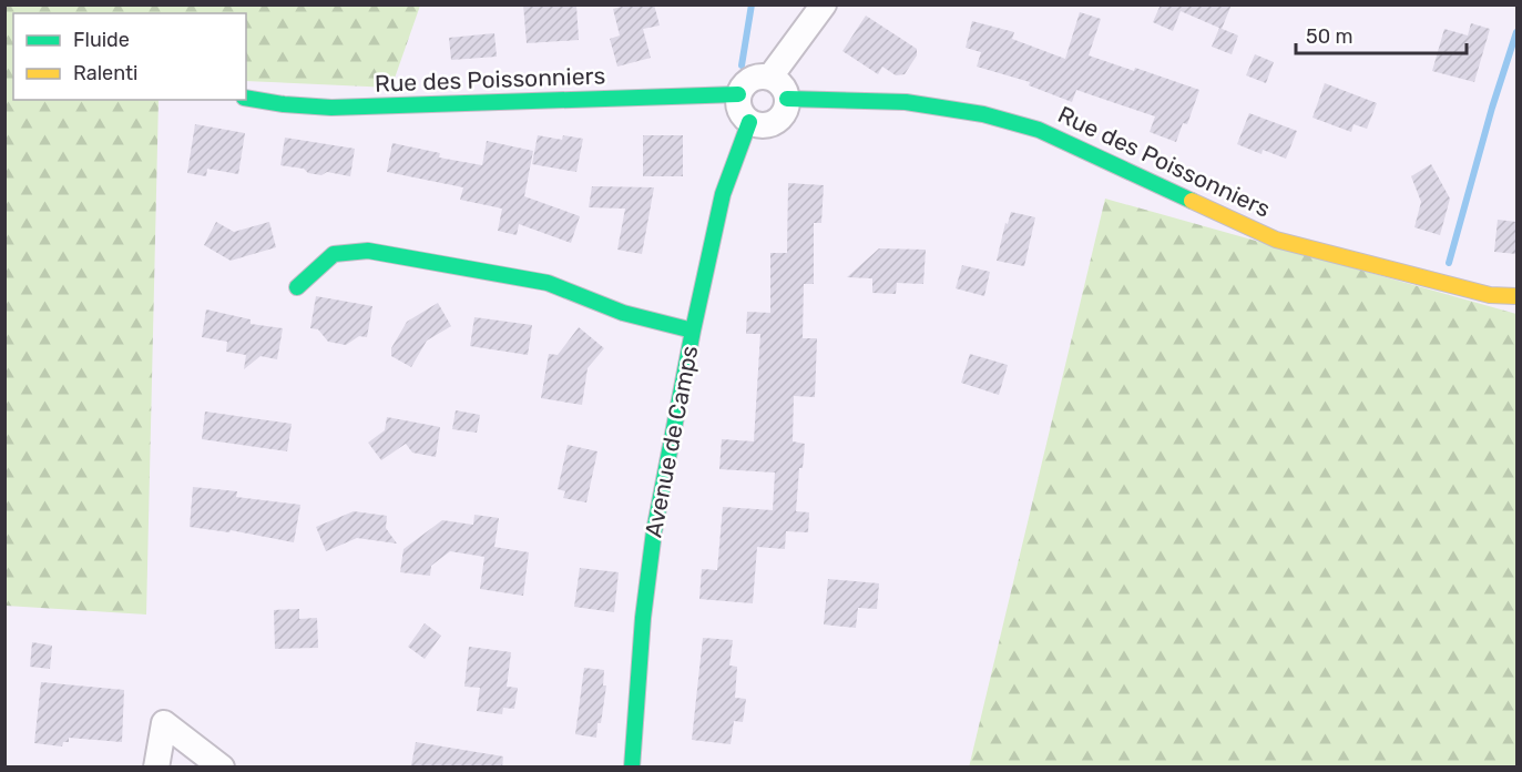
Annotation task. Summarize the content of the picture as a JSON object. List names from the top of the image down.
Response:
{
  "streets": {
    "street": ["Rue des Poissonniers", "Avenue de Camps"]
  },
  "crossings": [
    ["Rue des Poissonniers", "Avenue de Camps"]
  ],
  "legend": ["Fluide", "Ralenti"],
  "scale_bar": "50 m"
}
